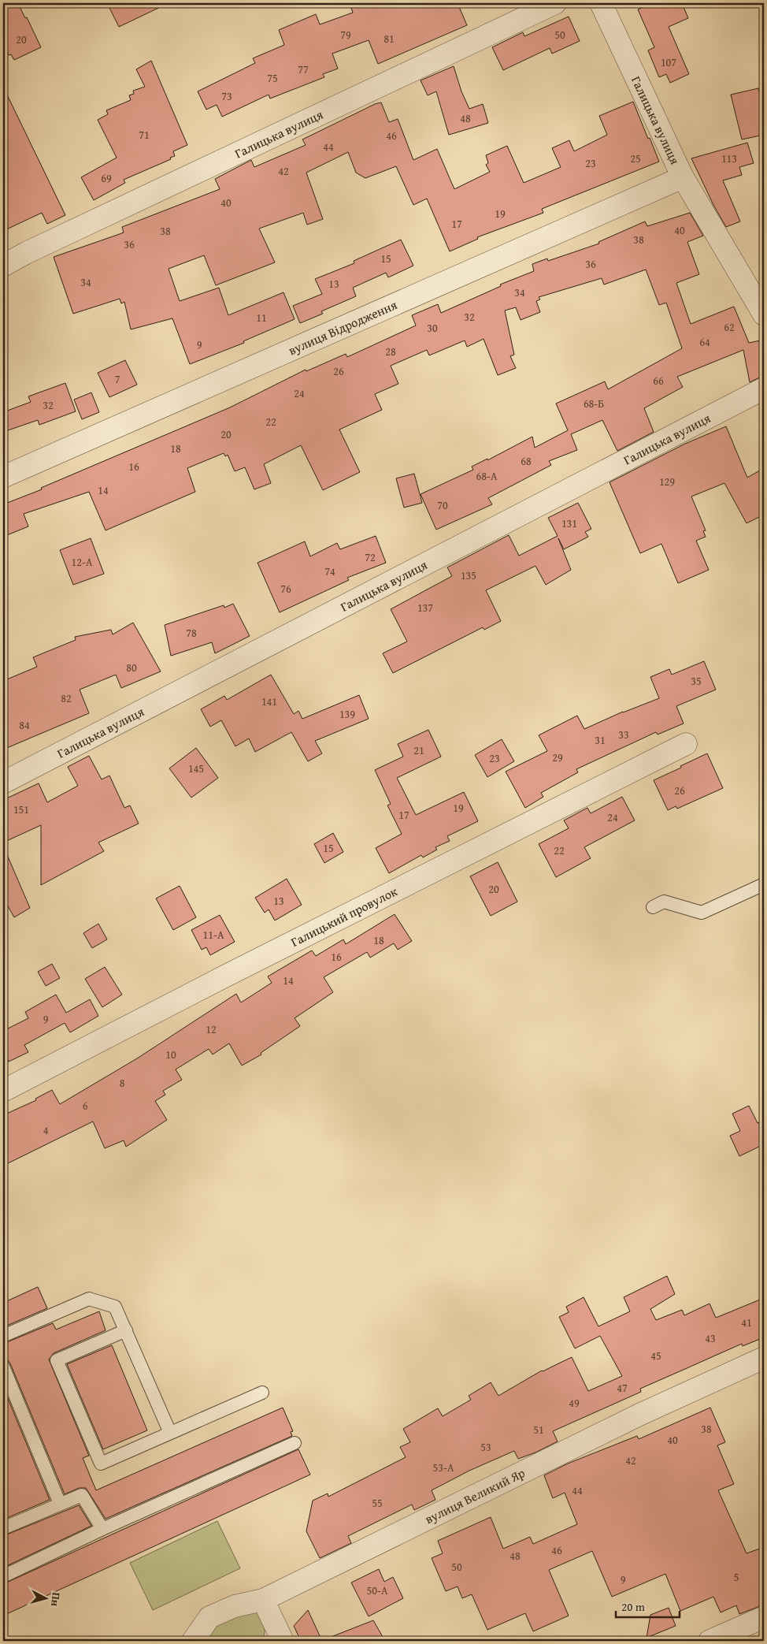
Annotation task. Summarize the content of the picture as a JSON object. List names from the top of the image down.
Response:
{
  "streets": {
    "street": [
      "Галицька вулиця",
      "вулиця Відродження",
      "Галицький провулок",
      "вулиця Великий Яр"
    ]
  },
  "crossings": [
    ["Галицька вулиця", "вулиця Відродження"]
  ],
  "house_numbers": [
    "79",
    "50",
    "81",
    "20",
    "107",
    "77",
    "75",
    "73",
    "48",
    "71",
    "46",
    "44",
    "25",
    "113",
    "23",
    "42",
    "69",
    "40",
    "19",
    "17",
    "40",
    "38",
    "38",
    "36",
    "15",
    "36",
    "34",
    "13",
    "34",
    "32",
    "11",
    "62",
    "30",
    "64",
    "9",
    "28",
    "26",
    "7",
    "66",
    "24",
    "68-Б",
    "32",
    "22",
    "20",
    "18",
    "68",
    "16",
    "68-А",
    "129",
    "14",
    "70",
    "131",
    "72",
    "12-А",
    "74",
    "135",
    "76",
    "137",
    "78",
    "80",
    "35",
    "82",
    "141",
    "139",
    "84",
    "33",
    "31",
    "21",
    "29",
    "23",
    "145",
    "26",
    "19",
    "151",
    "17",
    "24",
    "15",
    "22",
    "20",
    "13",
    "11-А",
    "18",
    "16",
    "14",
    "9",
    "12",
    "10",
    "8",
    "6",
    "4",
    "41",
    "43",
    "45",
    "47",
    "49",
    "38",
    "51",
    "40",
    "53",
    "42",
    "53-А",
    "44",
    "55",
    "46",
    "48",
    "50",
    "5",
    "9",
    "50-А"
  ],
  "scale_bar": "20 m",
  "north": "right"
}
